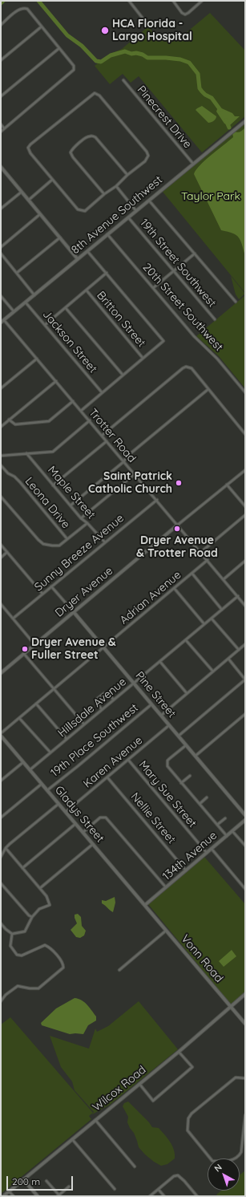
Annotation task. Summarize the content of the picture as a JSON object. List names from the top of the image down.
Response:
{
  "streets": {
    "street": [
      "Pinecrest Drive",
      "8th Avenue Southwest",
      "19th Street Southwest",
      "20th Street Southwest",
      "Britton Street",
      "Jackson Street",
      "Trotter Road",
      "Maple Street",
      "Leona Drive",
      "Sunny Breeze Avenue",
      "Dryer Avenue",
      "Adrian Avenue",
      "Pine Street",
      "Hillsdale Avenue",
      "19th Place Southwest",
      "Karen Avenue",
      "Mary Sue Street",
      "Gladys Street",
      "Nellie Street",
      "134th Avenue",
      "Vonn Road",
      "Wilcox Road"
    ]
  },
  "crossings": [
    ["Pinecrest Drive", "8th Avenue Southwest"],
    ["8th Avenue Southwest", "19th Street Southwest"],
    ["8th Avenue Southwest", "20th Street Southwest"],
    ["8th Avenue Southwest", "Jackson Street"],
    ["8th Avenue Southwest", "Trotter Road"],
    ["Trotter Road", "Sunny Breeze Avenue"],
    ["Trotter Road", "Dryer Avenue"],
    ["Trotter Road", "Adrian Avenue"],
    ["Trotter Road", "Hillsdale Avenue"],
    ["Maple Street", "Sunny Breeze Avenue"],
    ["Sunny Breeze Avenue", "Pine Street"],
    ["Dryer Avenue", "Pine Street"],
    ["Adrian Avenue", "Pine Street"],
    ["Adrian Avenue", "Gladys Street"],
    ["Pine Street", "Hillsdale Avenue"],
    ["Pine Street", "19th Place Southwest"],
    ["Pine Street", "Karen Avenue"],
    ["Hillsdale Avenue", "Gladys Street"],
    ["19th Place Southwest", "Gladys Street"],
    ["Karen Avenue", "Mary Sue Street"],
    ["Karen Avenue", "Gladys Street"],
    ["Karen Avenue", "Nellie Street"],
    ["Mary Sue Street", "134th Avenue"],
    ["Gladys Street", "134th Avenue"],
    ["Gladys Street", "Vonn Road"],
    ["Nellie Street", "134th Avenue"],
    ["134th Avenue", "Vonn Road"],
    ["Vonn Road", "Wilcox Road"]
  ],
  "parks": ["Taylor Park"],
  "places": [
    "HCA Florida - Largo Hospital",
    "Saint Patrick Catholic Church",
    "Dryer Avenue & Trotter Road",
    "Dryer Avenue & Fuller Street"
  ],
  "scale_bar": "200 m",
  "north": "top left"
}
